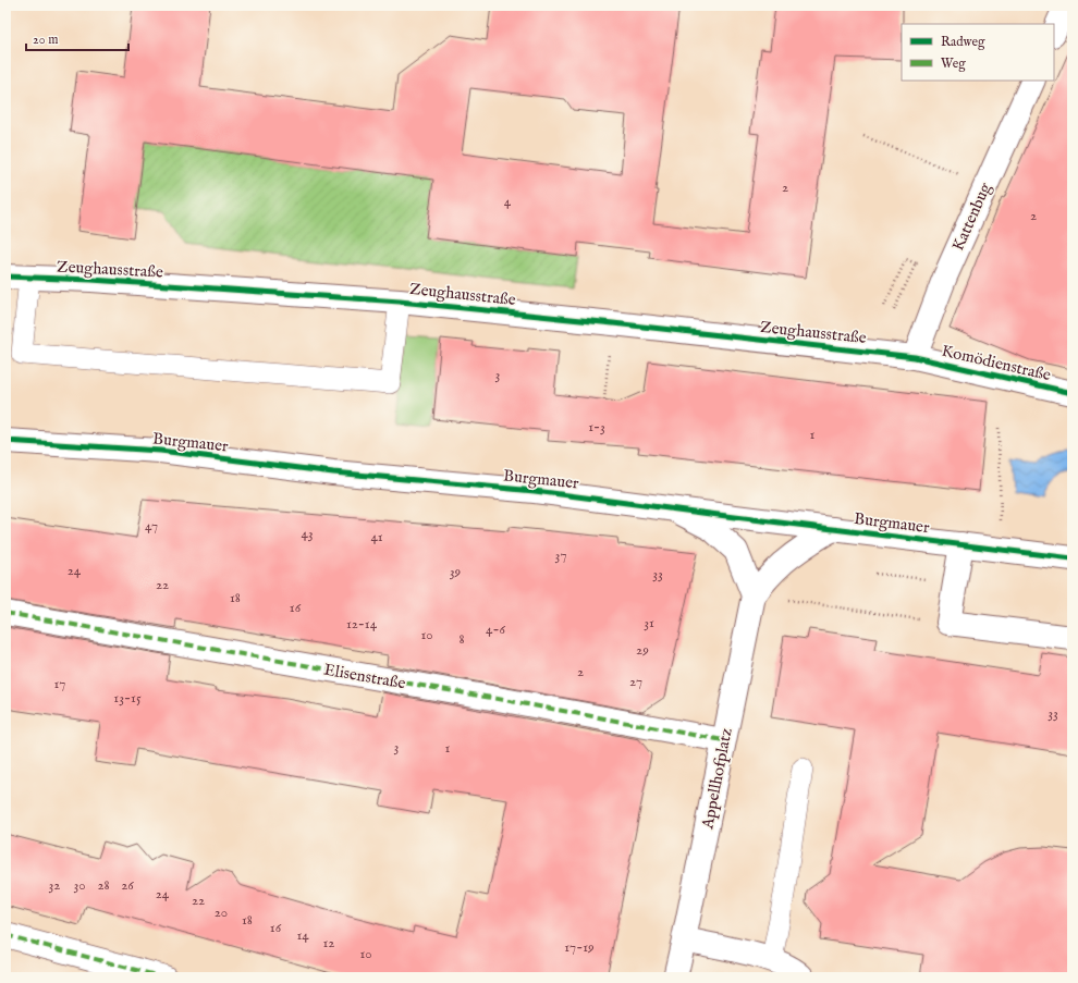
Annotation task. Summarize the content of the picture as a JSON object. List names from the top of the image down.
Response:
{
  "streets": {
    "street": [
      "Kattenbug",
      "Zeughausstraße",
      "Komödienstraße",
      "Burgmauer",
      "Elisenstraße",
      "Appellhofplatz"
    ]
  },
  "crossings": [
    ["Kattenbug", "Zeughausstraße"],
    ["Kattenbug", "Komödienstraße"],
    ["Zeughausstraße", "Komödienstraße"],
    ["Burgmauer", "Appellhofplatz"],
    ["Elisenstraße", "Appellhofplatz"]
  ],
  "house_numbers": [
    "2",
    "4",
    "2",
    "3",
    "1-3",
    "1",
    "47",
    "43",
    "41",
    "37",
    "24",
    "39",
    "33",
    "22",
    "18",
    "16",
    "31",
    "12-14",
    "4-6",
    "10",
    "8",
    "29",
    "2",
    "27",
    "17",
    "13-15",
    "33",
    "3",
    "1",
    "32",
    "30",
    "28",
    "26",
    "24",
    "22",
    "20",
    "18",
    "16",
    "14",
    "12",
    "17-19",
    "10"
  ],
  "legend": ["Radweg", "Weg"],
  "scale_bar": "20 m"
}
